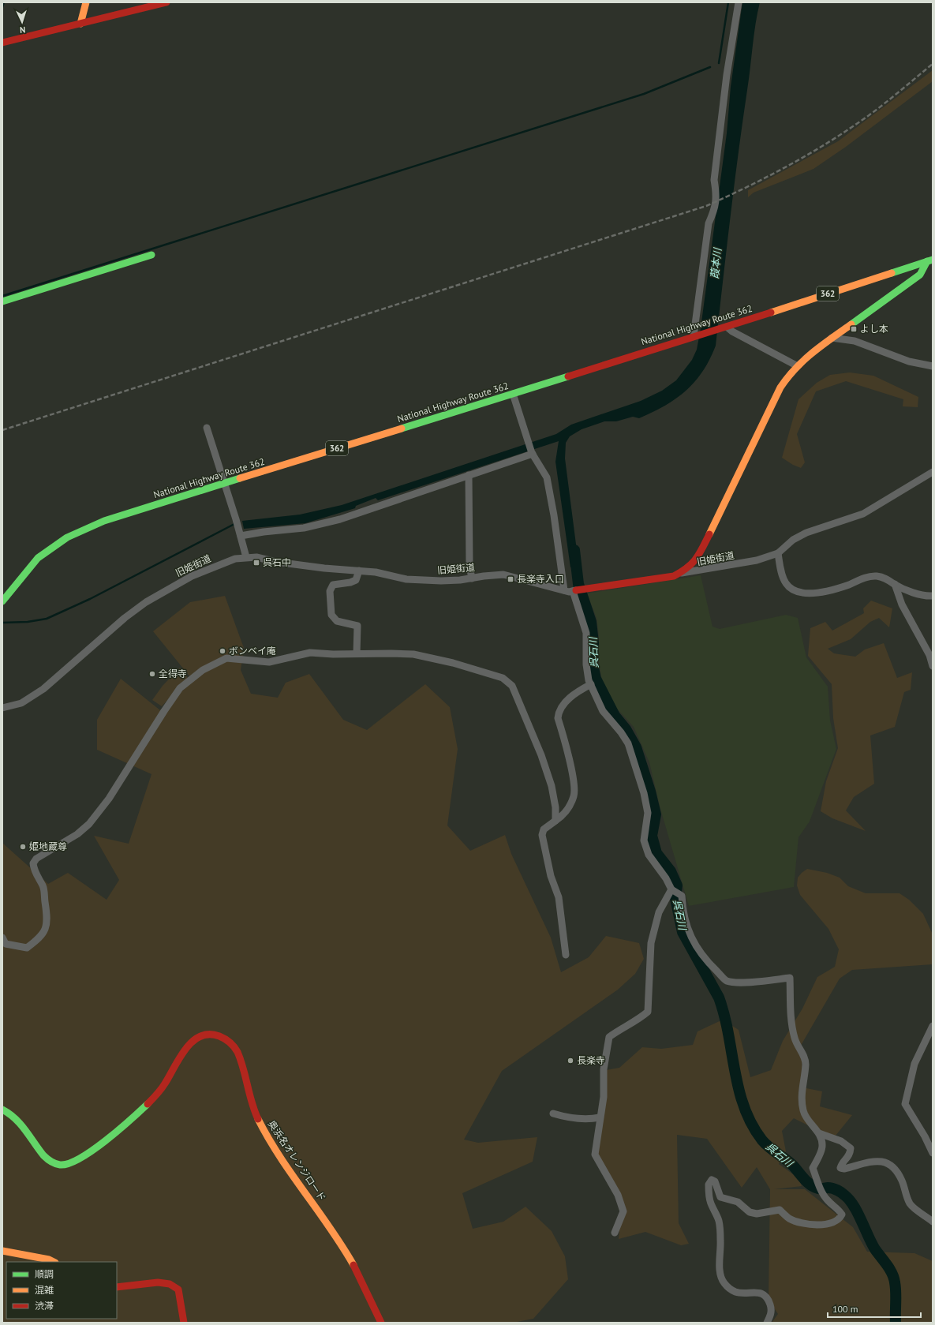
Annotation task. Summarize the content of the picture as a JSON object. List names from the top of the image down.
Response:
{
  "streets": {
    "main road": [
      "362",
      "National Highway Route 362",
      "旧姫街道",
      "奥浜名オレンジロード"
    ]
  },
  "water": ["葭本川", "呉石川"],
  "places": {
    "transit": ["よし本", "呉石中", "長楽寺入口"],
    "other": [
      "ボンベイ庵",
      "全得寺",
      "姫地蔵尊",
      "長楽寺"
    ]
  },
  "legend": ["順調", "混雑", "渋滞"],
  "scale_bar": "100 m",
  "north": "bottom"
}
